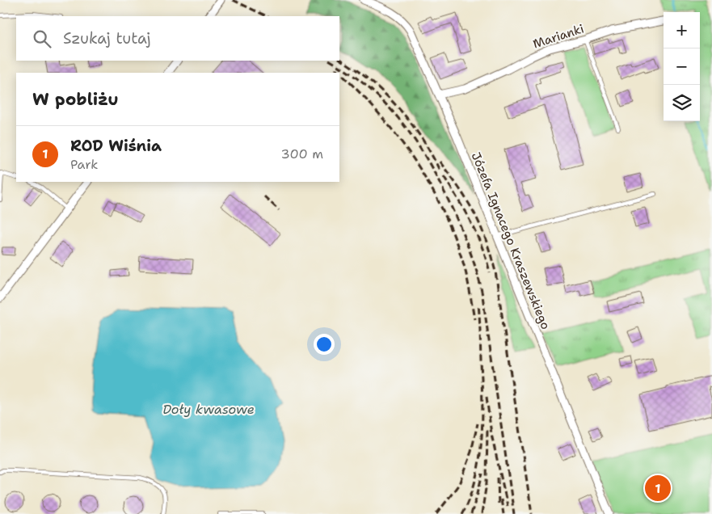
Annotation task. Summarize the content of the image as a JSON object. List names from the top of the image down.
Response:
{
  "streets": {
    "street": ["Marianki", "Józefa Ignacego Kraszewskiego"]
  },
  "crossings": [
    ["Marianki", "Józefa Ignacego Kraszewskiego"]
  ],
  "water": ["Doły kwasowe"],
  "page": {
    "map_buttons": ["+", "−"],
    "search": "Szukaj tutaj",
    "heading": "W pobliżu",
    "list": [
      {
        "mark": "1",
        "name": "ROD Wiśnia",
        "note": "Park",
        "value": "300 m"
      }
    ],
    "pins": "1"
  }
}
